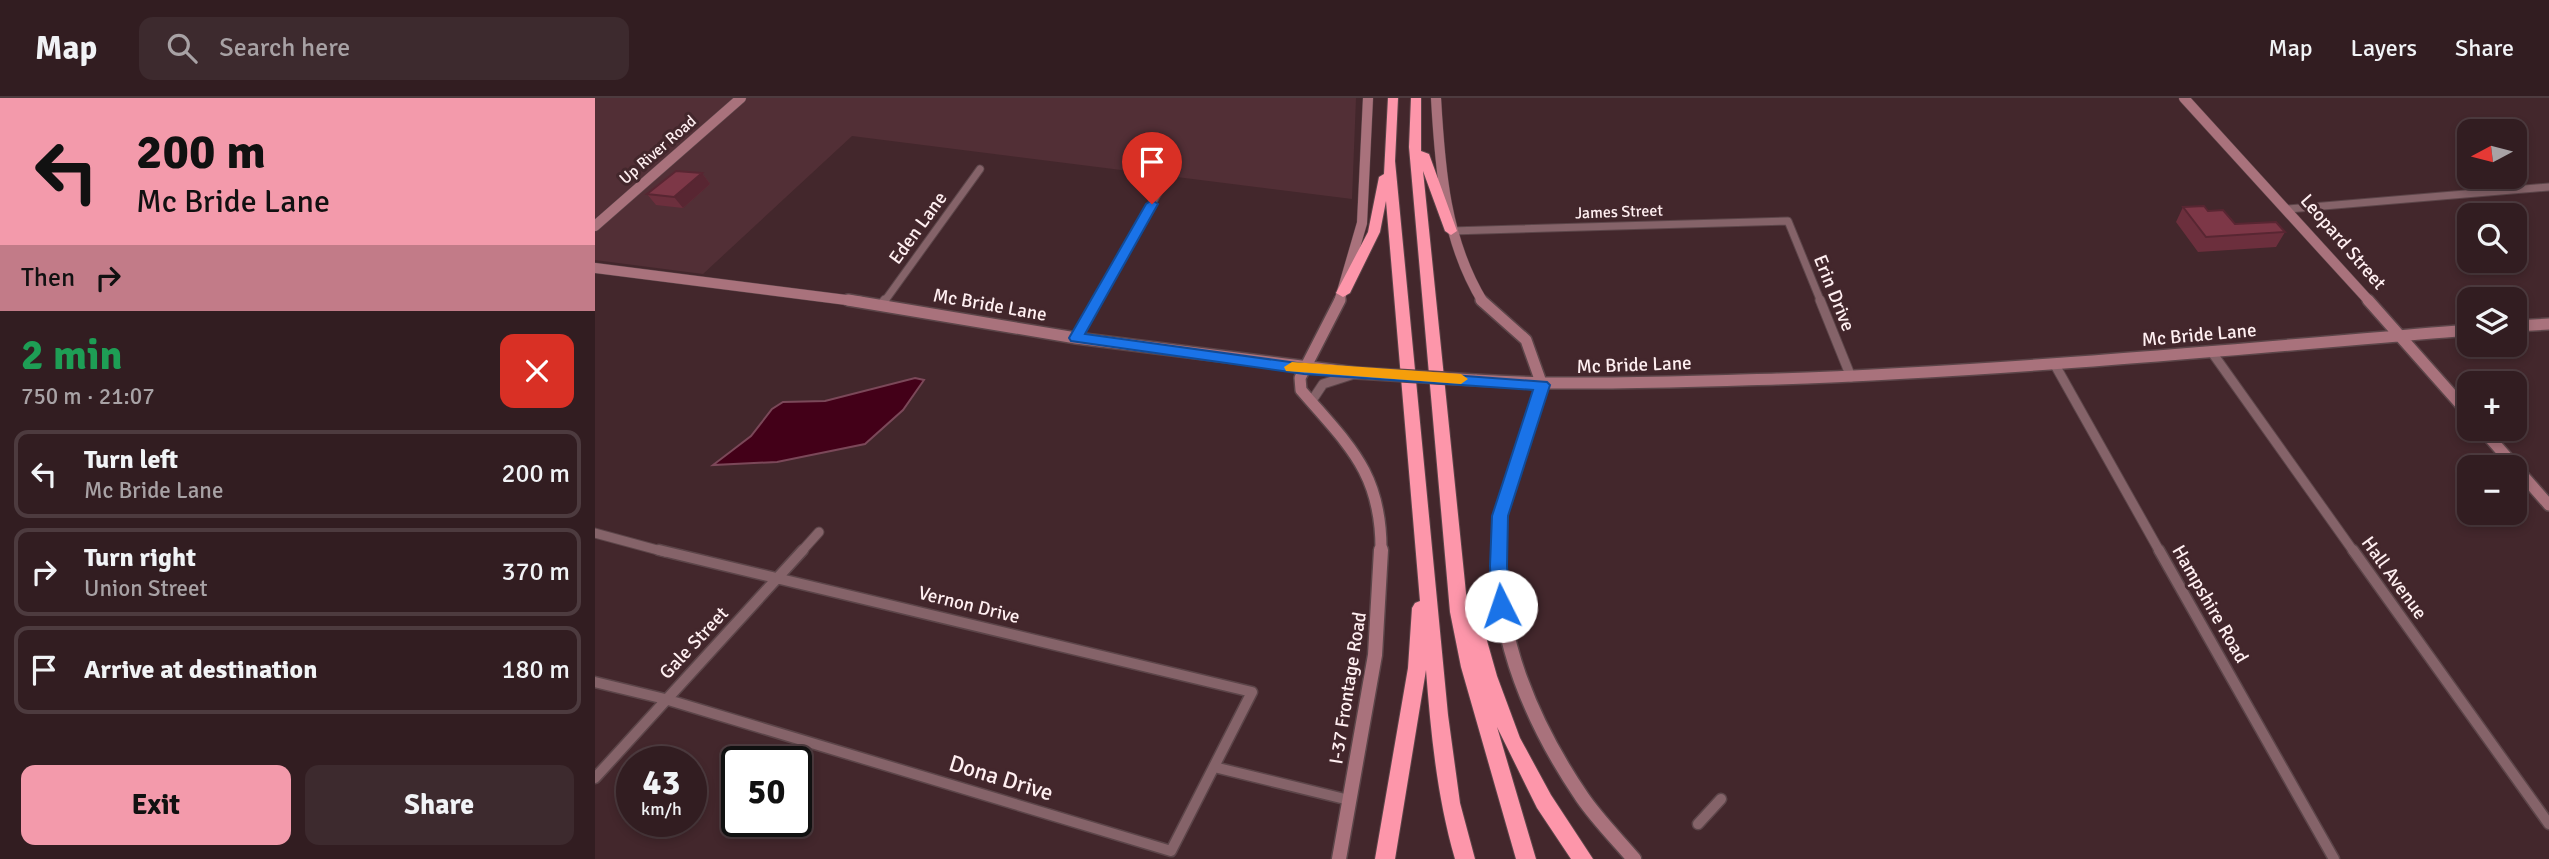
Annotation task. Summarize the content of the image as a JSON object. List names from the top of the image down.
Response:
{
  "streets": {
    "main road": [
      "Up River Road",
      "Leopard Street",
      "Mc Bride Lane",
      "I-37 Frontage Road"
    ],
    "street": [
      "James Street",
      "Eden Lane",
      "Erin Drive",
      "Hall Avenue",
      "Hampshire Road",
      "Vernon Drive",
      "Gale Street",
      "Dona Drive"
    ]
  },
  "crossings": [
    ["James Street", "Erin Drive"],
    ["Eden Lane", "Mc Bride Lane"],
    ["Leopard Street", "Mc Bride Lane"],
    ["Erin Drive", "Mc Bride Lane"],
    ["Mc Bride Lane", "Hall Avenue"],
    ["Mc Bride Lane", "Hampshire Road"],
    ["Mc Bride Lane", "I-37 Frontage Road"],
    ["Vernon Drive", "Gale Street"],
    ["Vernon Drive", "Dona Drive"],
    ["Gale Street", "Dona Drive"]
  ],
  "north": "left",
  "page": {
    "header": "Map",
    "search": "Search here",
    "nav": ["Map", "Layers", "Share"],
    "turn": ["200 m", "Mc Bride Lane"],
    "map_buttons": ["+", "−"],
    "then": "Then",
    "heading": ["2 min", "750 m · 21:07"],
    "list": [
      {
        "name": "Turn left",
        "note": "Mc Bride Lane",
        "value": "200 m"
      },
      {
        "name": "Turn right",
        "note": "Union Street",
        "value": "370 m"
      },
      {
        "name": "Arrive at destination",
        "value": "180 m"
      }
    ],
    "speed": "43 km/h",
    "limit": "50",
    "buttons": ["Exit", "Share"]
  }
}
